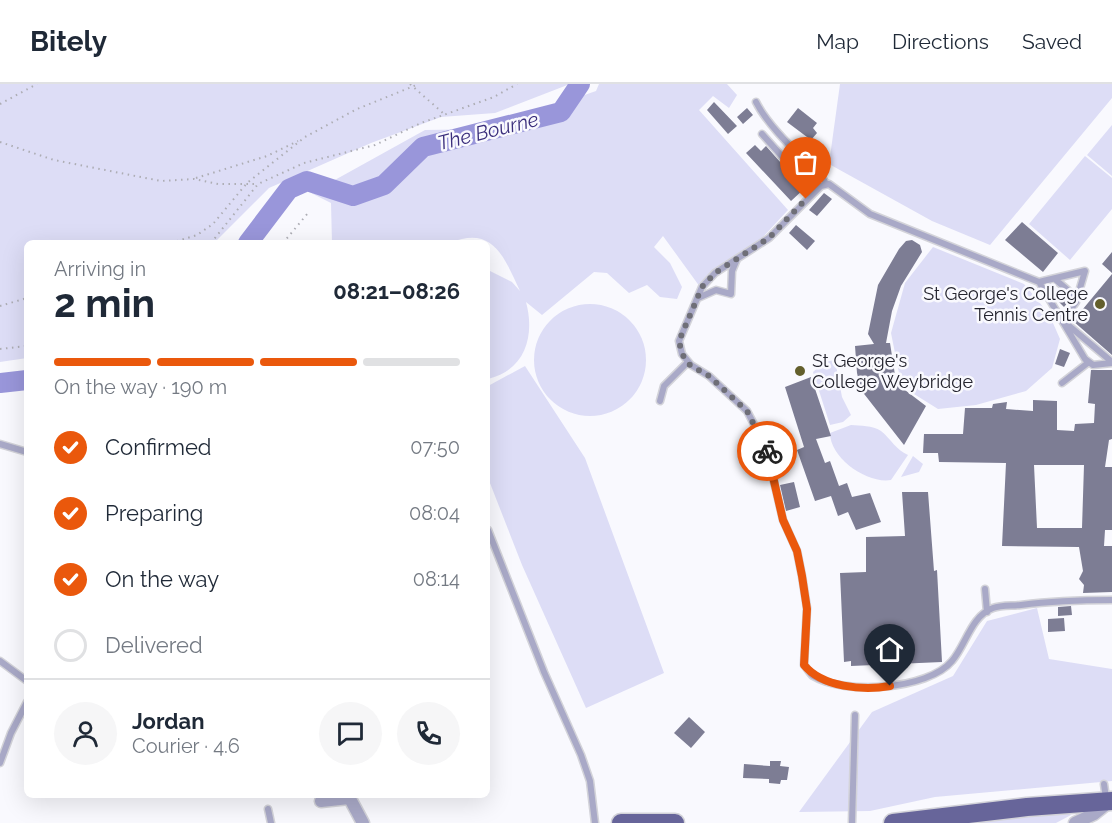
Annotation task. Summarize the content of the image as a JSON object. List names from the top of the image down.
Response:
{
  "water": ["The Bourne"],
  "places": ["St George's College Tennis Centre", "St George's College Weybridge"],
  "page": {
    "header": "Bitely",
    "nav": ["Map", "Directions", "Saved"],
    "heading": ["2 min", "Arriving in", "08:21–08:26"],
    "panel": ["Jordan", "Courier · 4.6"],
    "bar": "On the way · 190 m",
    "list": [
      ["Confirmed", "07:50"],
      ["Preparing", "08:04"],
      ["On the way", "08:14"],
      "Delivered"
    ]
  }
}
